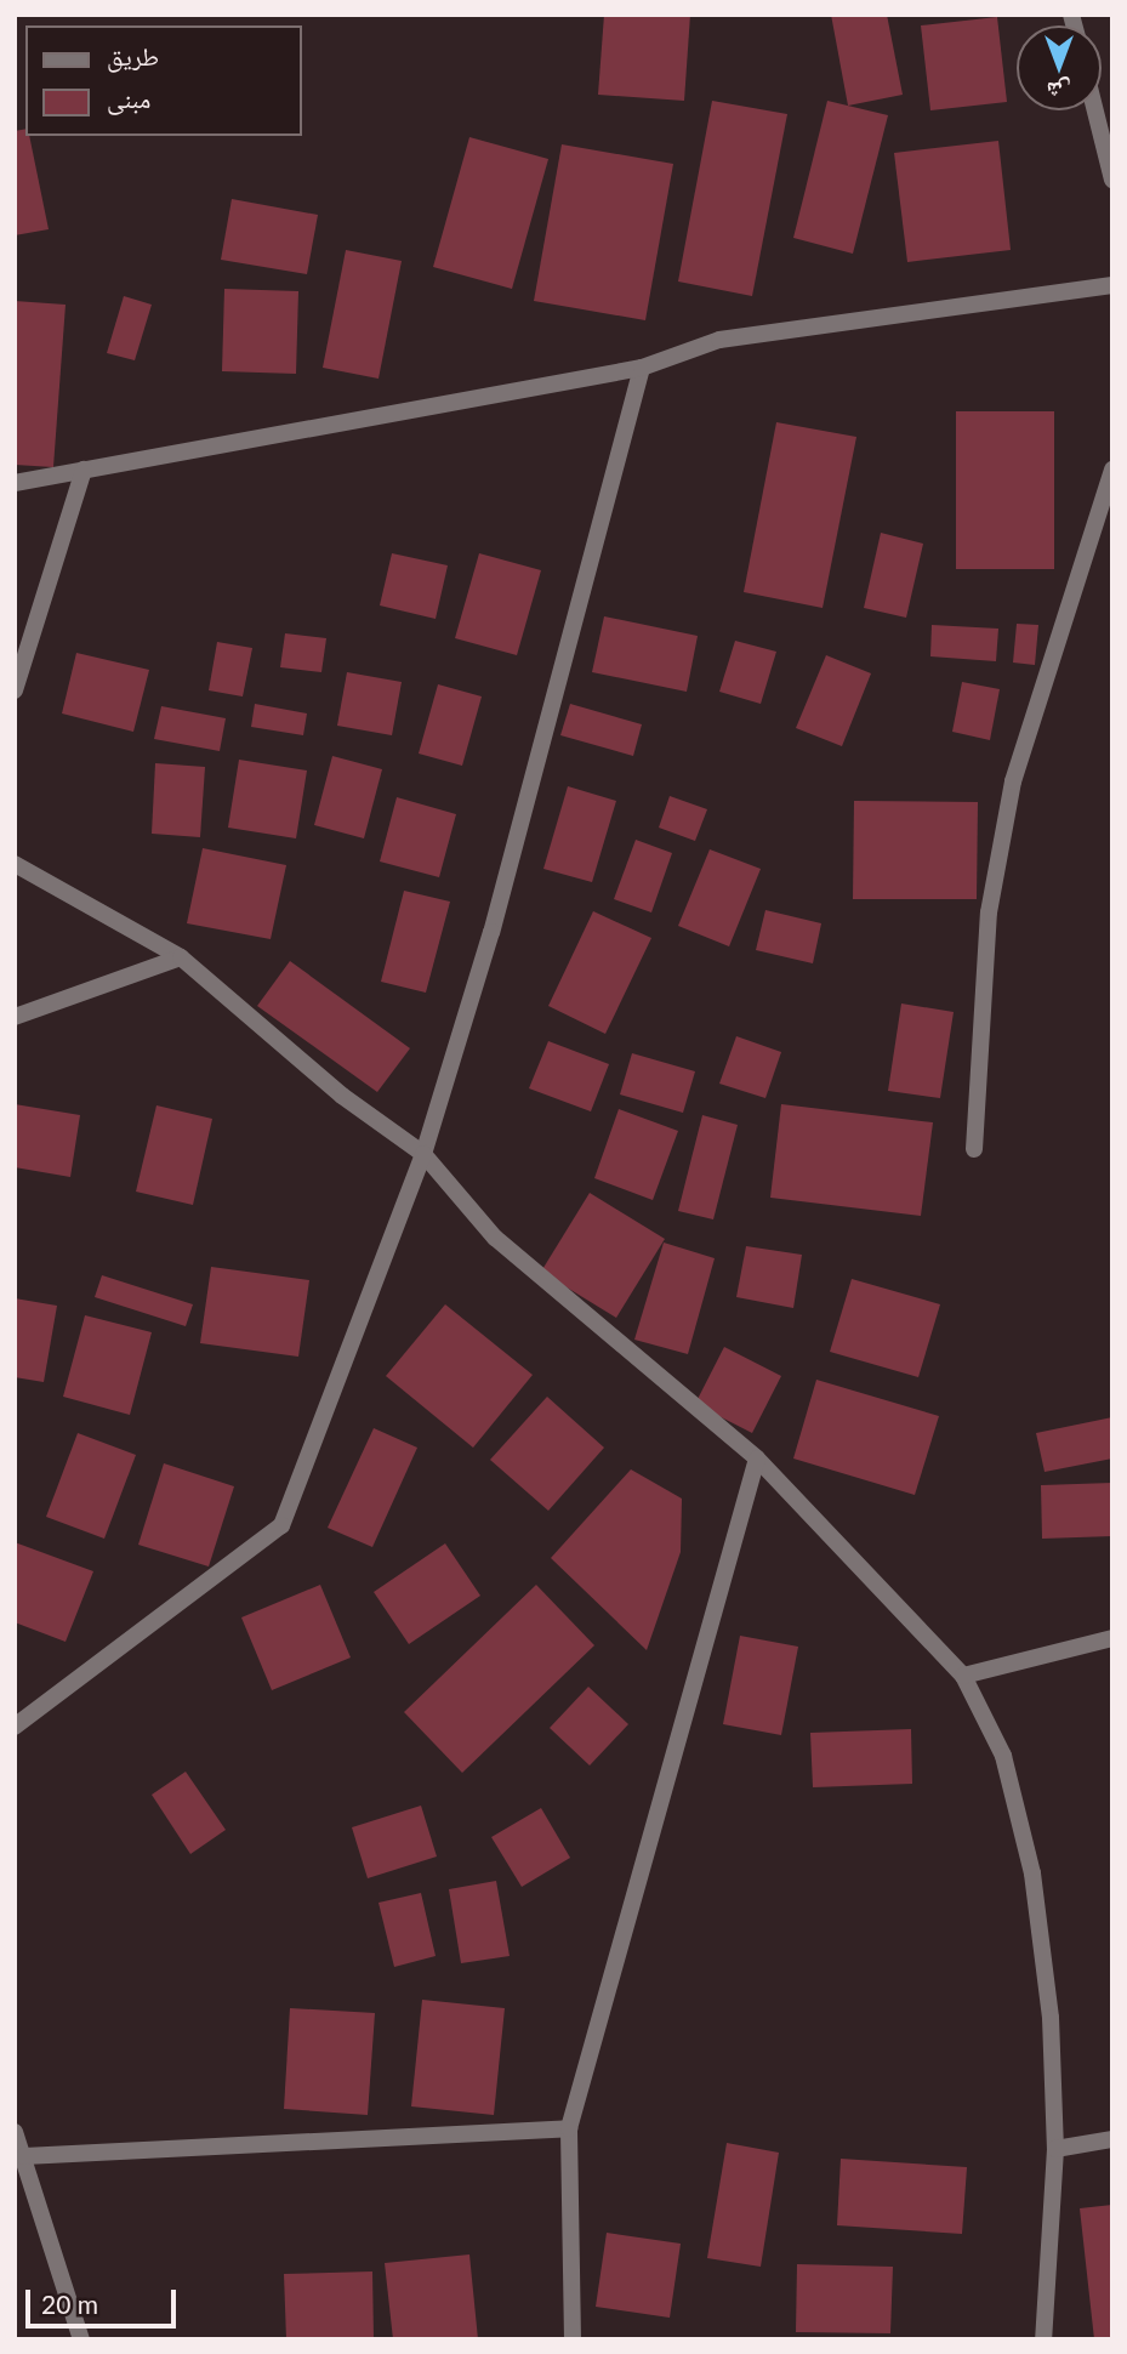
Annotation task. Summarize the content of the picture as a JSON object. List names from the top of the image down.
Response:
{
  "legend": ["طريق", "مبنى"],
  "scale_bar": "20 m",
  "north": "bottom"
}
